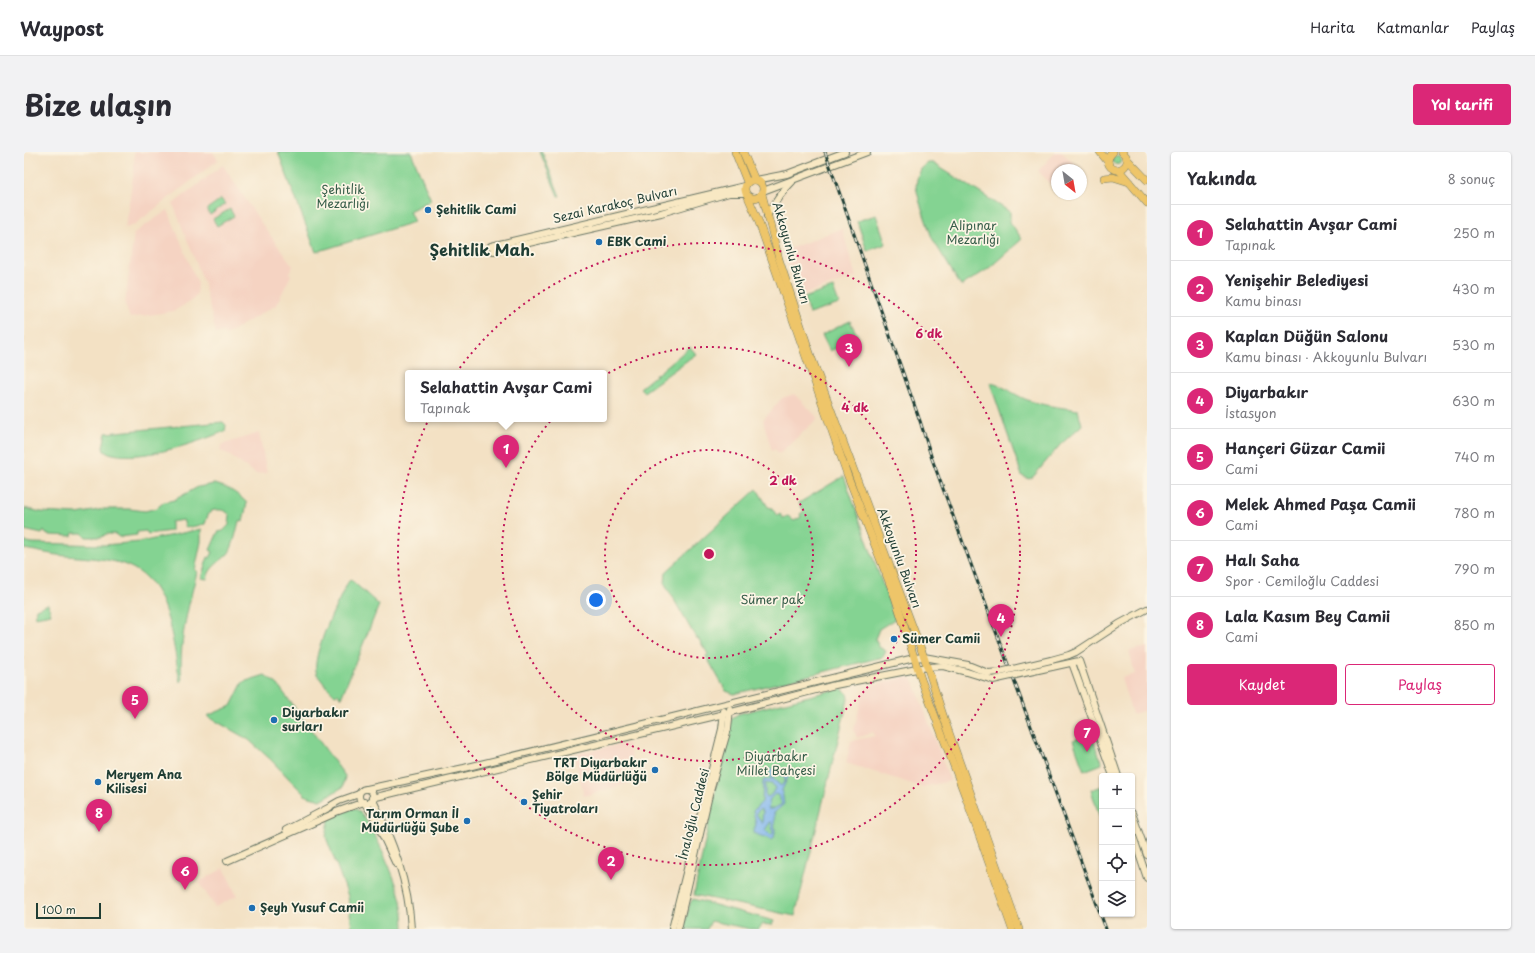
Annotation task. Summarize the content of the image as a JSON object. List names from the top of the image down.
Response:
{
  "streets": {
    "main road": ["Sezai Karakoç Bulvarı", "Akkoyunlu Bulvarı", "İnaloğlu Caddesi"]
  },
  "crossings": [
    ["Sezai Karakoç Bulvarı", "Akkoyunlu Bulvarı"]
  ],
  "districts": ["Şehitlik Mah."],
  "parks": [
    "Şehitlik Mezarlığı",
    "Alipınar Mezarlığı",
    "Sümer pak",
    "Diyarbakır Millet Bahçesi"
  ],
  "places": [
    "Şehitlik Cami",
    "EBK Cami",
    "Sümer Camii",
    "Diyarbakır surları",
    "TRT Diyarbakır Bölge Müdürlüğü",
    "Meryem Ana Kilisesi",
    "Şehir Tiyatroları",
    "Tarım Orman İl Müdürlüğü Şube",
    "Şeyh Yusuf Camii"
  ],
  "scale_bar": "100 m",
  "north": "bottom right",
  "page": {
    "header": "Waypost",
    "nav": ["Harita", "Katmanlar", "Paylaş"],
    "title": "Bize ulaşın",
    "buttons": [
      "Yol tarifi",
      ["Kaydet", "Paylaş"]
    ],
    "heading": ["Yakında", "8 sonuç"],
    "list": [
      {
        "mark": "1",
        "name": "Selahattin Avşar Cami",
        "note": "Tapınak",
        "value": "250 m"
      },
      {
        "mark": "2",
        "name": "Yenişehir Belediyesi",
        "note": "Kamu binası",
        "value": "430 m"
      },
      {
        "mark": "3",
        "name": "Kaplan Düğün Salonu",
        "note": "Kamu binası · Akkoyunlu Bulvarı",
        "value": "530 m"
      },
      {
        "mark": "4",
        "name": "Diyarbakır",
        "note": "İstasyon",
        "value": "630 m"
      },
      {
        "mark": "5",
        "name": "Hançeri Güzar Camii",
        "note": "Cami",
        "value": "740 m"
      },
      {
        "mark": "6",
        "name": "Melek Ahmed Paşa Camii",
        "note": "Cami",
        "value": "780 m"
      },
      {
        "mark": "7",
        "name": "Halı Saha",
        "note": "Spor · Cemiloğlu Caddesi",
        "value": "790 m"
      },
      {
        "mark": "8",
        "name": "Lala Kasım Bey Camii",
        "note": "Cami",
        "value": "850 m"
      }
    ],
    "pins": [
      "3",
      "1",
      "4",
      "5",
      "7",
      "8",
      "2",
      "6"
    ],
    "popup": ["Selahattin Avşar Cami", "Tapınak"],
    "map_buttons": ["+", "−"],
    "scale": "100 m"
  },
  "rings": ["6 dk", "4 dk", "2 dk"]
}
